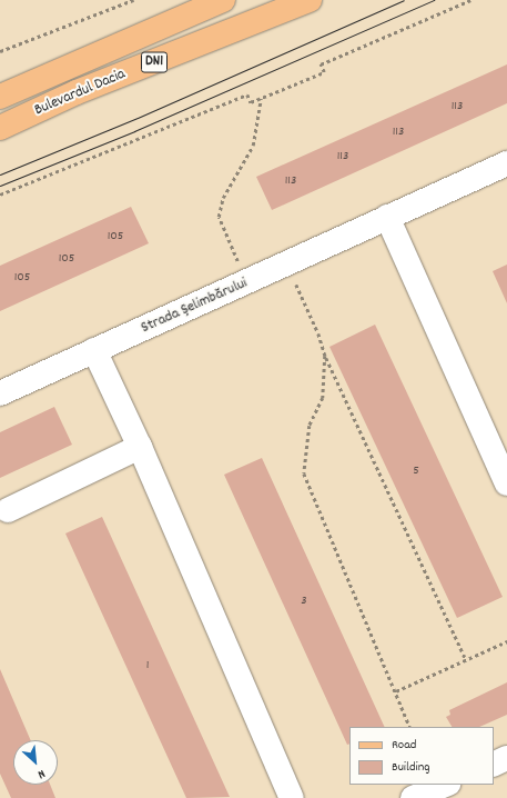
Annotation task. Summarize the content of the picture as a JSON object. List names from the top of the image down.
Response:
{
  "streets": {
    "main road": ["DN1", "Bulevardul Dacia"],
    "street": ["Strada Șelimbărului"]
  },
  "crossings": [
    ["DN1", "Bulevardul Dacia"]
  ],
  "house_numbers": [
    "113",
    "113",
    "113",
    "113",
    "105",
    "105",
    "105",
    "5",
    "3",
    "1"
  ],
  "legend": ["Road", "Building"],
  "north": "bottom right"
}
